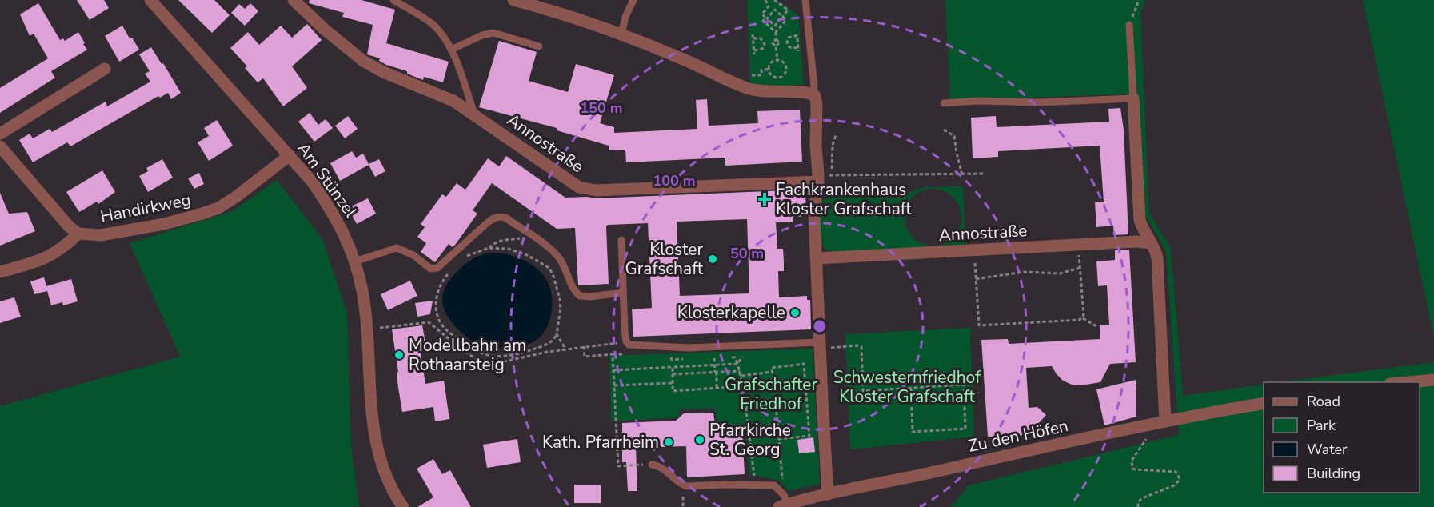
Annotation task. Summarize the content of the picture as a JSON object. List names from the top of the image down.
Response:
{
  "streets": {
    "street": [
      "Annostraße",
      "Am Stünzel",
      "Handirkweg",
      "Zu den Höfen"
    ]
  },
  "crossings": [
    ["Am Stünzel", "Handirkweg"]
  ],
  "parks": ["Schwesternfriedhof Kloster Grafschaft", "Grafschafter Friedhof"],
  "places": {
    "health": ["Fachkrankenhaus Kloster Grafschaft"],
    "other": [
      "Kloster Grafschaft",
      "Klosterkapelle",
      "Modellbahn am Rothaarsteig",
      "Pfarrkirche St. Georg",
      "Kath. Pfarrheim"
    ]
  },
  "legend": [
    "Road",
    "Park",
    "Water",
    "Building"
  ],
  "rings": ["150 m", "100 m", "50 m"]
}
